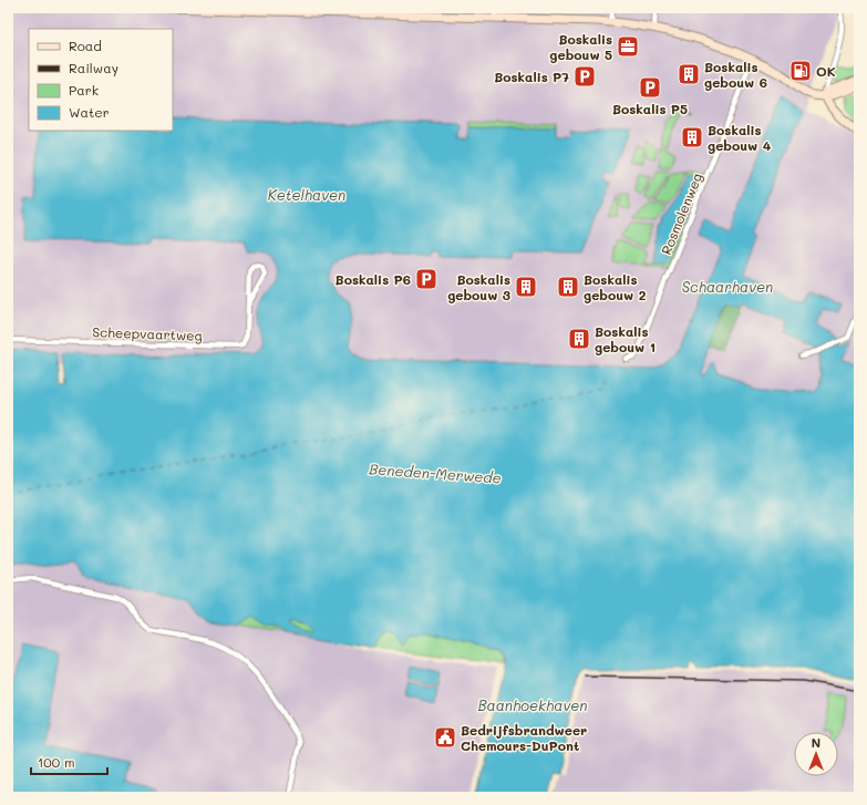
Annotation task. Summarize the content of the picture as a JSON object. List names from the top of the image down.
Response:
{
  "streets": {
    "street": ["Rosmolenweg", "Scheepvaartweg"]
  },
  "water": [
    "Ketelhaven",
    "Schaarhaven",
    "Beneden-Merwede",
    "Baanhoekhaven"
  ],
  "places": {
    "office": ["Boskalis gebouw 5"],
    "fuel station": ["OK"],
    "building": [
      "Boskalis gebouw 6",
      "Boskalis gebouw 4",
      "Boskalis gebouw 3",
      "Boskalis gebouw 2",
      "Boskalis gebouw 1"
    ],
    "parking": ["Boskalis P7", "Boskalis P5", "Boskalis P6"],
    "public building": ["Bedrijfsbrandweer Chemours-DuPont"]
  },
  "legend": [
    "Road",
    "Railway",
    "Park",
    "Water"
  ],
  "scale_bar": "100 m",
  "north": "top"
}
